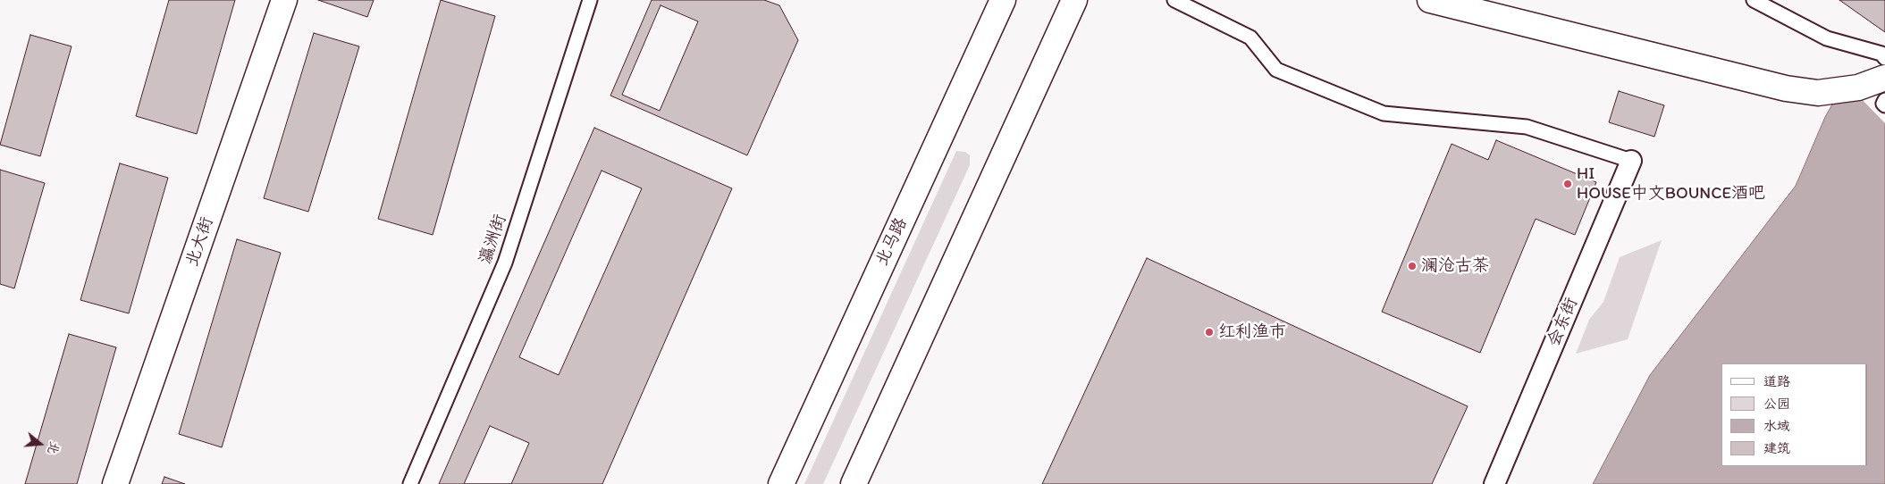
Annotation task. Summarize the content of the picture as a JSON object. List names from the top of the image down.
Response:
{
  "streets": {
    "main road": ["北大街", "北马路"],
    "street": ["会东街"],
    "lane": ["瀛洲街"]
  },
  "places": ["HI HOUSE中文BOUNCE酒吧", "澜沧古茶", "红利渔市"],
  "legend": [
    "道路",
    "公园",
    "水域",
    "建筑"
  ],
  "north": "right"
}
